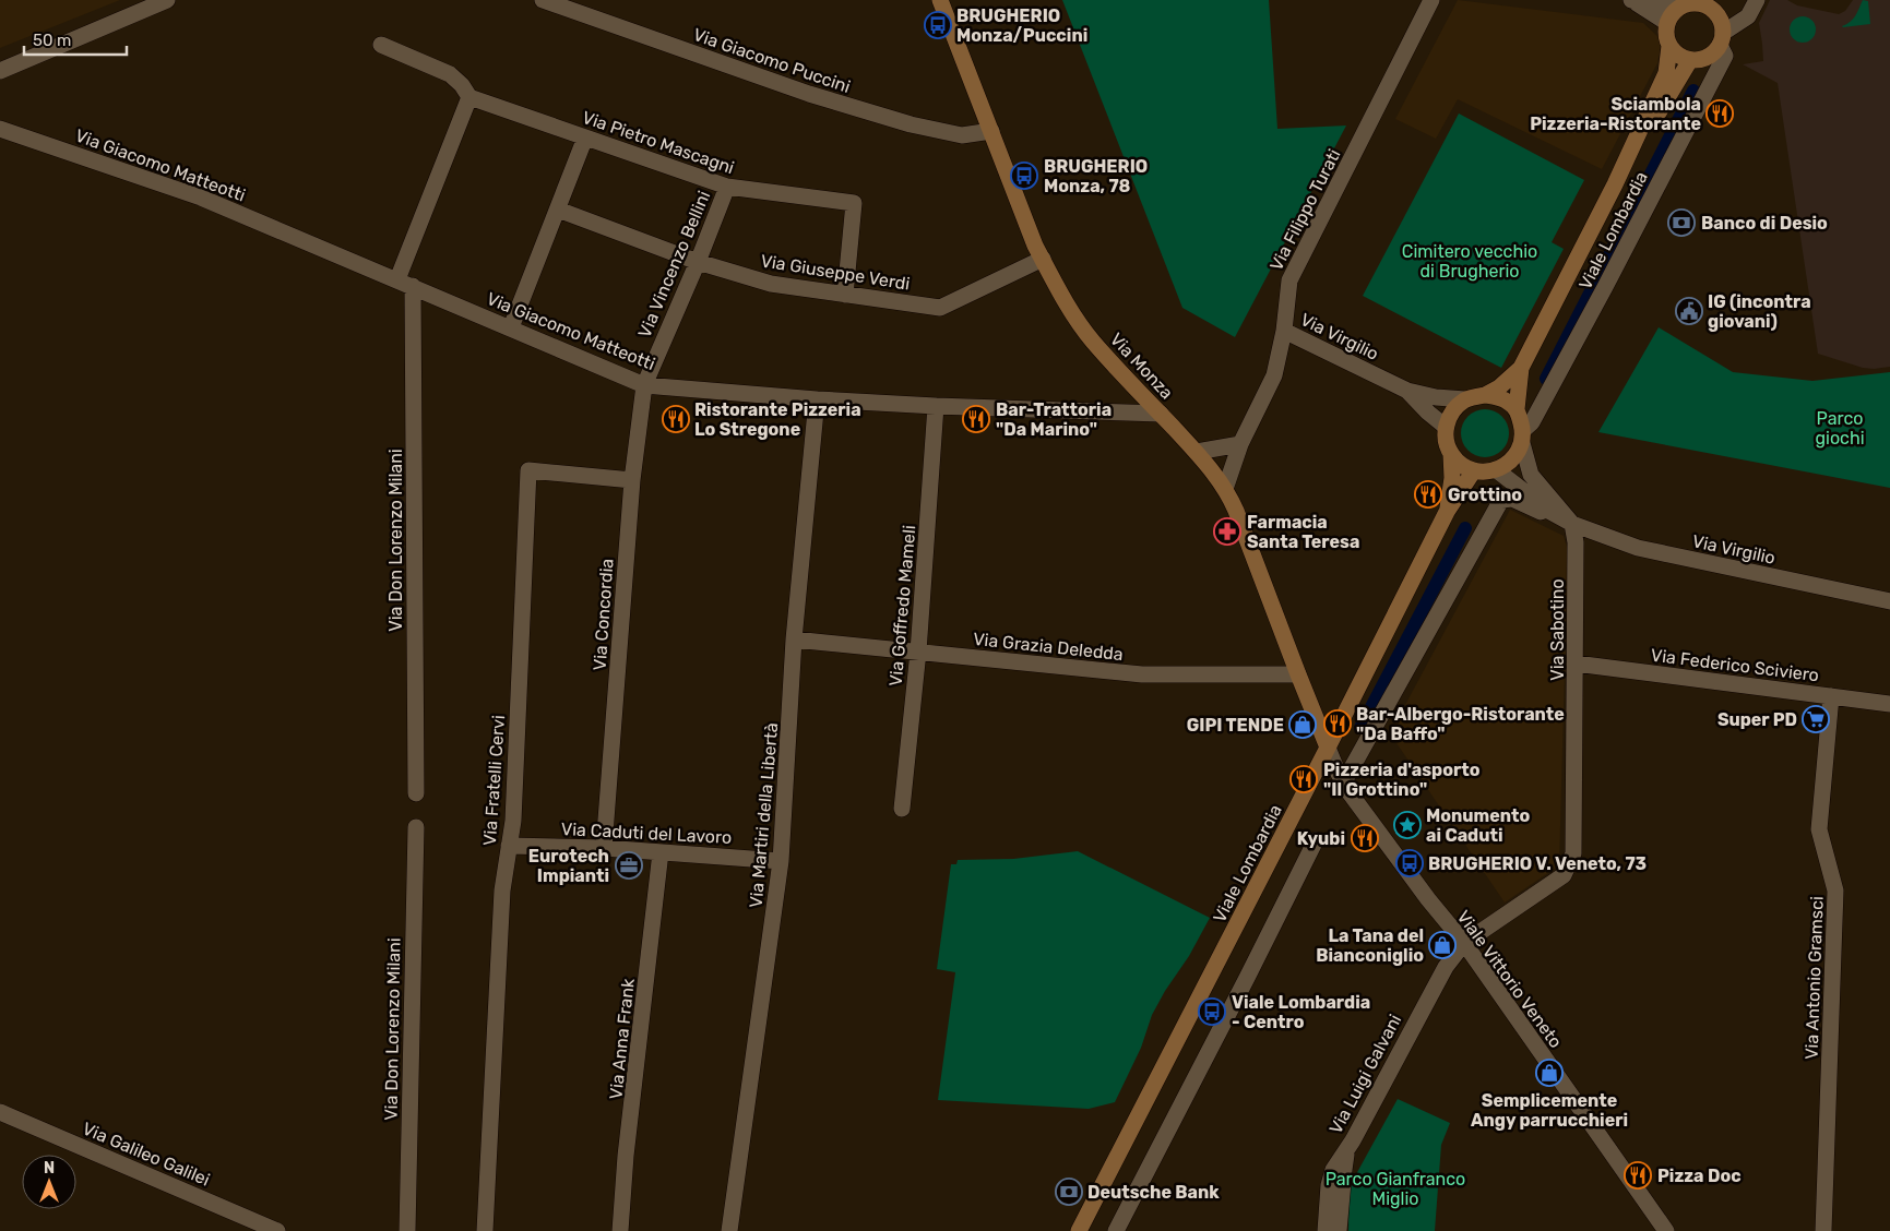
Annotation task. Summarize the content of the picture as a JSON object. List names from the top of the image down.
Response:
{
  "streets": {
    "main road": ["Viale Lombardia", "Via Monza"],
    "street": [
      "Via Giacomo Puccini",
      "Via Pietro Mascagni",
      "Via Giacomo Matteotti",
      "Via Filippo Turati",
      "Via Vincenzo Bellini",
      "Via Giuseppe Verdi",
      "Via Virgilio",
      "Via Don Lorenzo Milani",
      "Via Goffredo Mameli",
      "Via Concordia",
      "Via Sabotino",
      "Via Grazia Deledda",
      "Via Federico Sciviero",
      "Via Fratelli Cervi",
      "Via Martiri della Libertà",
      "Via Caduti del Lavoro",
      "Via Antonio Gramsci",
      "Viale Vittorio Veneto",
      "Via Anna Frank",
      "Via Luigi Galvani",
      "Via Galileo Galilei"
    ]
  },
  "crossings": [
    ["Via Giacomo Puccini", "Via Monza"],
    ["Via Pietro Mascagni", "Via Vincenzo Bellini"],
    ["Via Pietro Mascagni", "Via Giuseppe Verdi"],
    ["Via Giacomo Matteotti", "Via Vincenzo Bellini"],
    ["Via Giacomo Matteotti", "Via Monza"],
    ["Via Giacomo Matteotti", "Via Don Lorenzo Milani"],
    ["Via Giacomo Matteotti", "Via Goffredo Mameli"],
    ["Via Giacomo Matteotti", "Via Concordia"],
    ["Via Giacomo Matteotti", "Via Martiri della Libertà"],
    ["Via Filippo Turati", "Via Virgilio"],
    ["Via Filippo Turati", "Via Monza"],
    ["Viale Lombardia", "Via Virgilio"],
    ["Viale Lombardia", "Via Monza"],
    ["Viale Lombardia", "Viale Vittorio Veneto"],
    ["Via Vincenzo Bellini", "Via Giuseppe Verdi"],
    ["Via Vincenzo Bellini", "Via Concordia"],
    ["Via Giuseppe Verdi", "Via Monza"],
    ["Via Virgilio", "Via Sabotino"],
    ["Via Monza", "Via Grazia Deledda"],
    ["Via Monza", "Viale Vittorio Veneto"],
    ["Via Goffredo Mameli", "Via Grazia Deledda"],
    ["Via Concordia", "Via Fratelli Cervi"],
    ["Via Concordia", "Via Caduti del Lavoro"],
    ["Via Sabotino", "Via Federico Sciviero"],
    ["Via Sabotino", "Viale Vittorio Veneto"],
    ["Via Sabotino", "Via Luigi Galvani"],
    ["Via Grazia Deledda", "Via Martiri della Libertà"],
    ["Via Federico Sciviero", "Via Antonio Gramsci"],
    ["Via Fratelli Cervi", "Via Caduti del Lavoro"],
    ["Via Martiri della Libertà", "Via Caduti del Lavoro"],
    ["Via Caduti del Lavoro", "Via Anna Frank"],
    ["Viale Vittorio Veneto", "Via Luigi Galvani"]
  ],
  "parks": ["Cimitero vecchio di Brugherio", "Parco giochi", "Parco Gianfranco Miglio"],
  "places": {
    "bus stop": [
      "BRUGHERIO Monza/Puccini",
      "BRUGHERIO Monza, 78",
      "BRUGHERIO V. Veneto, 73",
      "Viale Lombardia - Centro"
    ],
    "restaurant": [
      "Sciambola Pizzeria-Ristorante",
      "Ristorante Pizzeria Lo Stregone",
      "Bar-Trattoria \"Da Marino\"",
      "Grottino",
      "Bar-Albergo-Ristorante \"Da Baffo\"",
      "Pizzeria d'asporto \"Il Grottino\"",
      "Kyubi",
      "Pizza Doc"
    ],
    "bank": ["Banco di Desio", "Deutsche Bank"],
    "public building": ["IG (incontra giovani)"],
    "pharmacy": ["Farmacia Santa Teresa"],
    "supermarket": ["Super PD"],
    "shop": ["GIPI TENDE", "La Tana del Bianconiglio", "Semplicemente Angy parrucchieri"],
    "place": ["Monumento ai Caduti"],
    "office": ["Eurotech Impianti"]
  },
  "scale_bar": "50 m",
  "north": "top"
}
